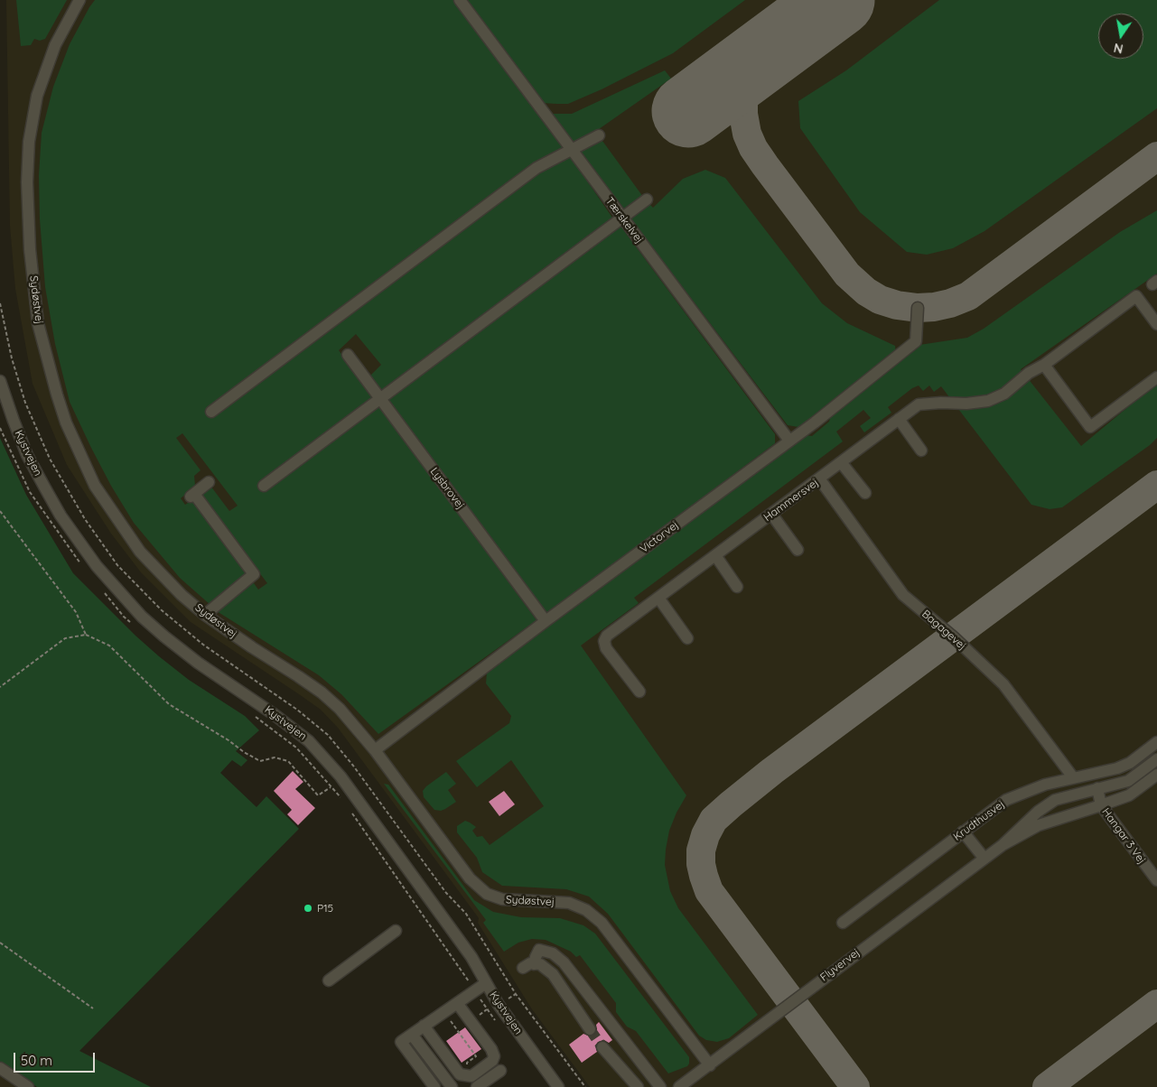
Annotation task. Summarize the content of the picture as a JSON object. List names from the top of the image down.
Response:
{
  "streets": {
    "street": [
      "Tærskelvej",
      "Sydøstvej",
      "Kystvejen",
      "Lysbrovej",
      "Hammersvej",
      "Victorvej",
      "Bagagevej",
      "Krudthusvej",
      "Hangar 3 Vej",
      "Flyvervej"
    ]
  },
  "crossings": [
    ["Tærskelvej", "Victorvej"],
    ["Sydøstvej", "Victorvej"],
    ["Sydøstvej", "Flyvervej"],
    ["Lysbrovej", "Victorvej"],
    ["Hammersvej", "Bagagevej"],
    ["Bagagevej", "Krudthusvej"]
  ],
  "places": ["P15"],
  "scale_bar": "50 m",
  "north": "bottom"
}
